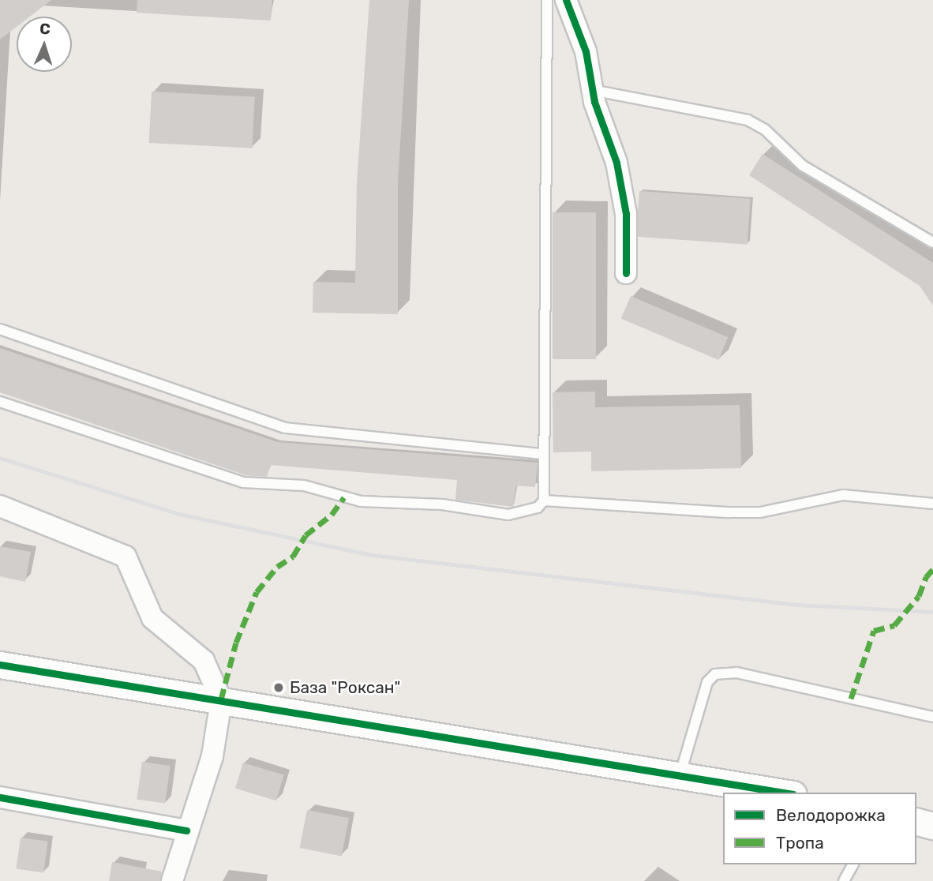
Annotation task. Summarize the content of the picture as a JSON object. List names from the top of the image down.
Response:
{
  "places": ["База \"Роксан\""],
  "legend": ["Велодорожка", "Тропа"],
  "north": "top"
}
